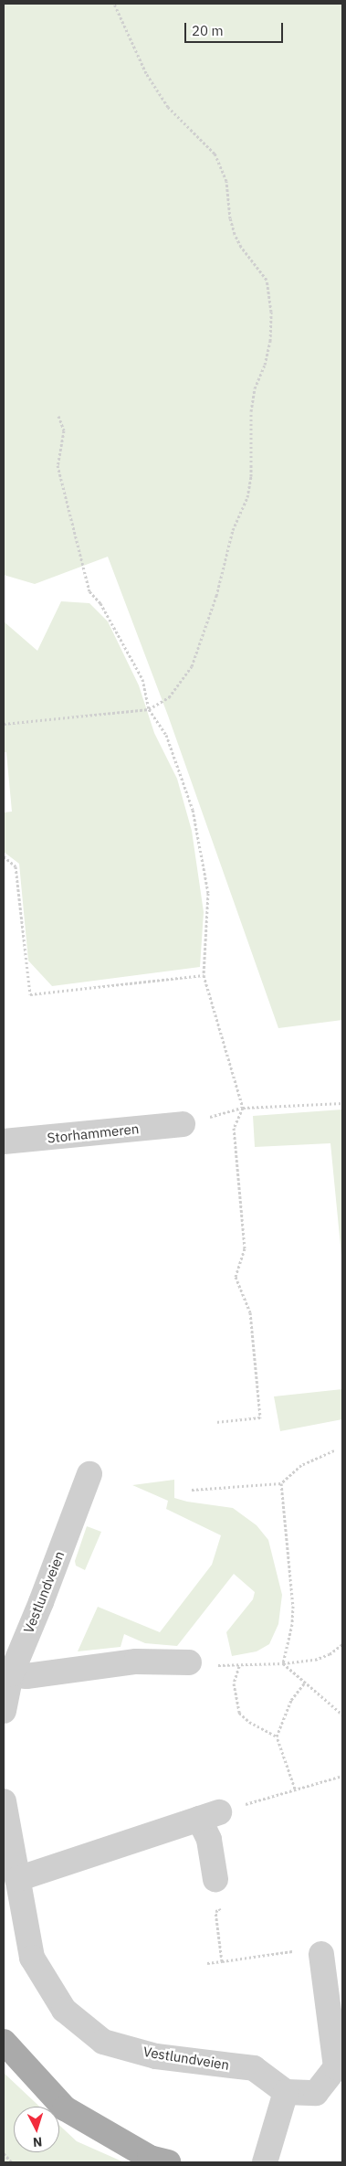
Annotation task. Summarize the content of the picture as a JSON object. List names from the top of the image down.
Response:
{
  "streets": {
    "street": ["Storhammeren", "Vestlundveien"]
  },
  "scale_bar": "20 m",
  "north": "bottom"
}
